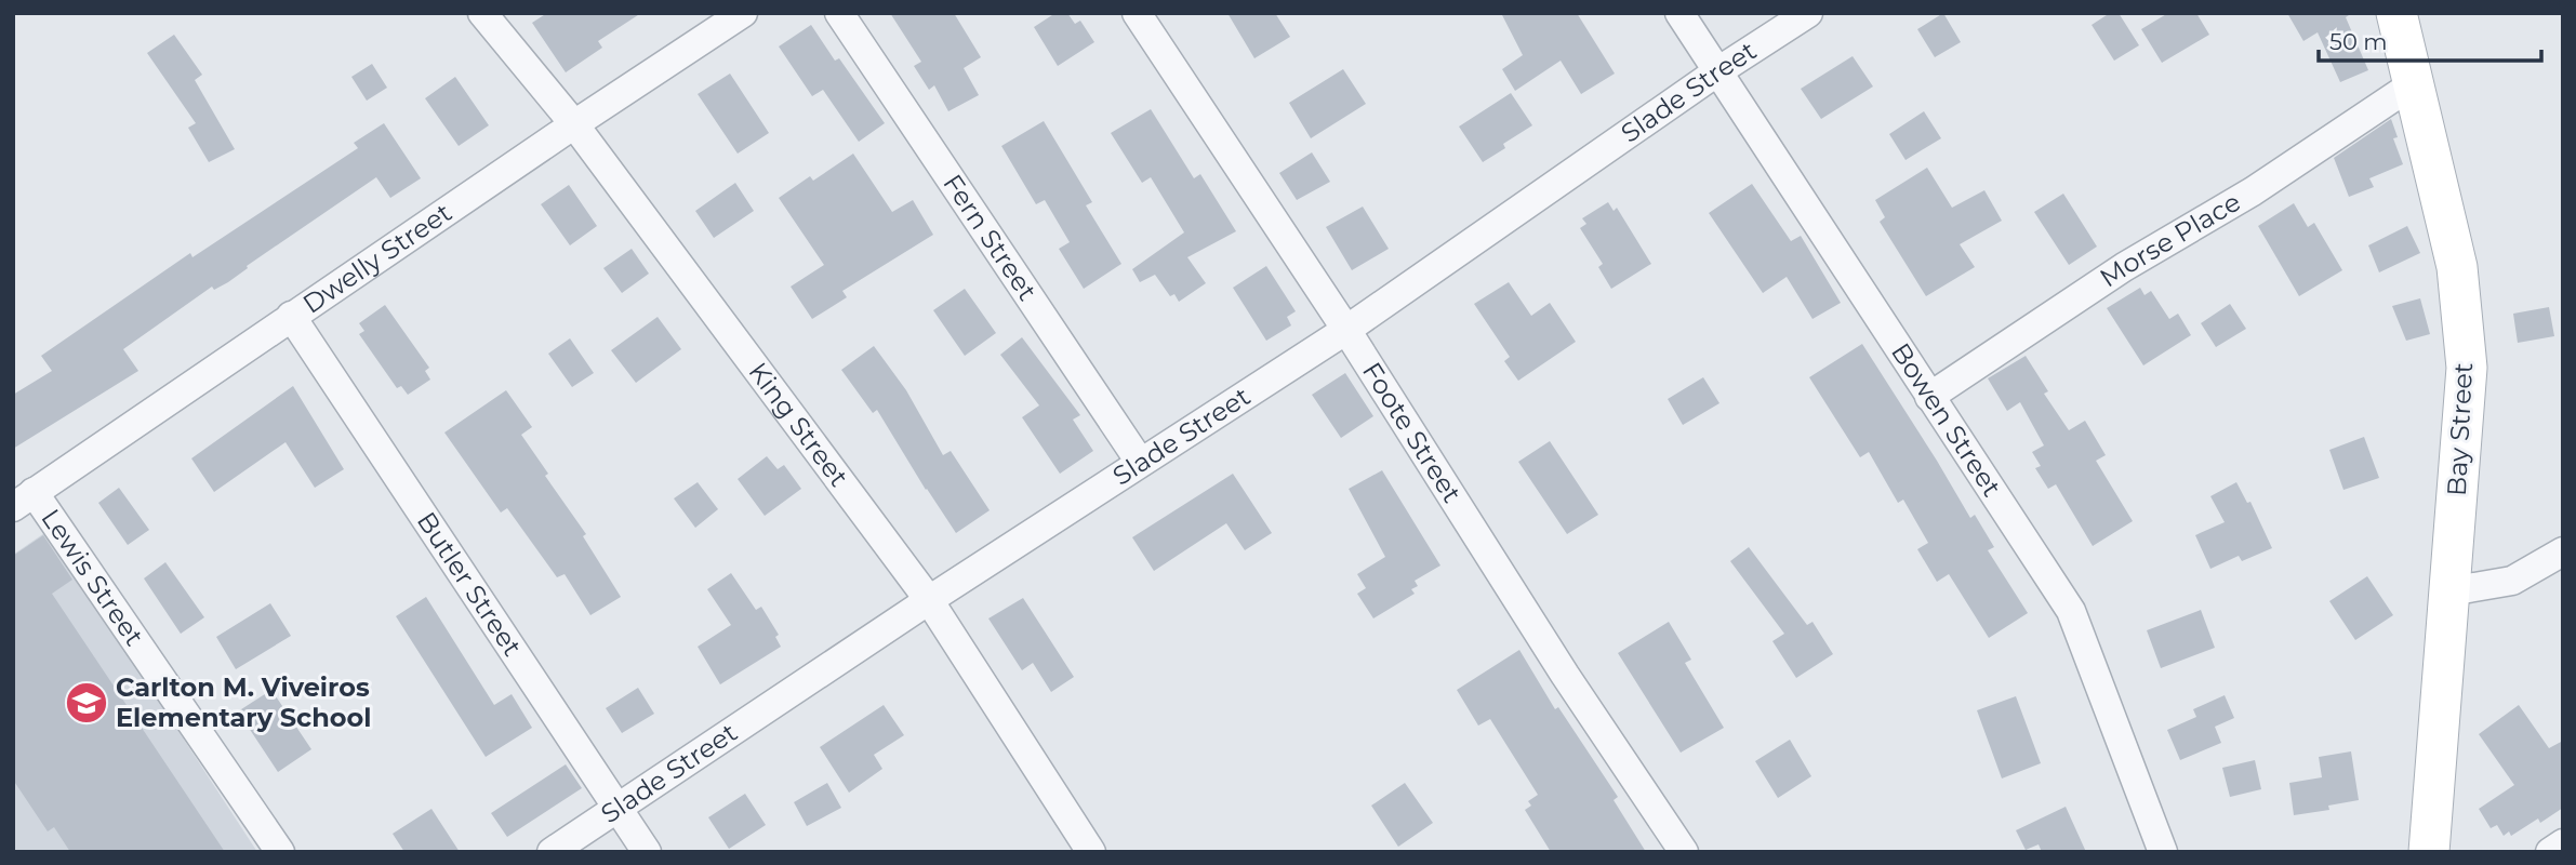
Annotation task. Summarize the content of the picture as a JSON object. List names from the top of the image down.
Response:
{
  "streets": {
    "main road": ["Bay Street"],
    "street": [
      "Slade Street",
      "Fern Street",
      "Morse Place",
      "Dwelly Street",
      "Bowen Street",
      "King Street",
      "Foote Street",
      "Lewis Street",
      "Butler Street"
    ]
  },
  "crossings": [
    ["Slade Street", "Fern Street"],
    ["Slade Street", "Bowen Street"],
    ["Slade Street", "King Street"],
    ["Slade Street", "Foote Street"],
    ["Slade Street", "Butler Street"],
    ["Morse Place", "Bowen Street"],
    ["Morse Place", "Bay Street"],
    ["Dwelly Street", "King Street"],
    ["Dwelly Street", "Lewis Street"],
    ["Dwelly Street", "Butler Street"]
  ],
  "places": {
    "school or university": ["Carlton M. Viveiros Elementary School"]
  },
  "scale_bar": "50 m"
}
